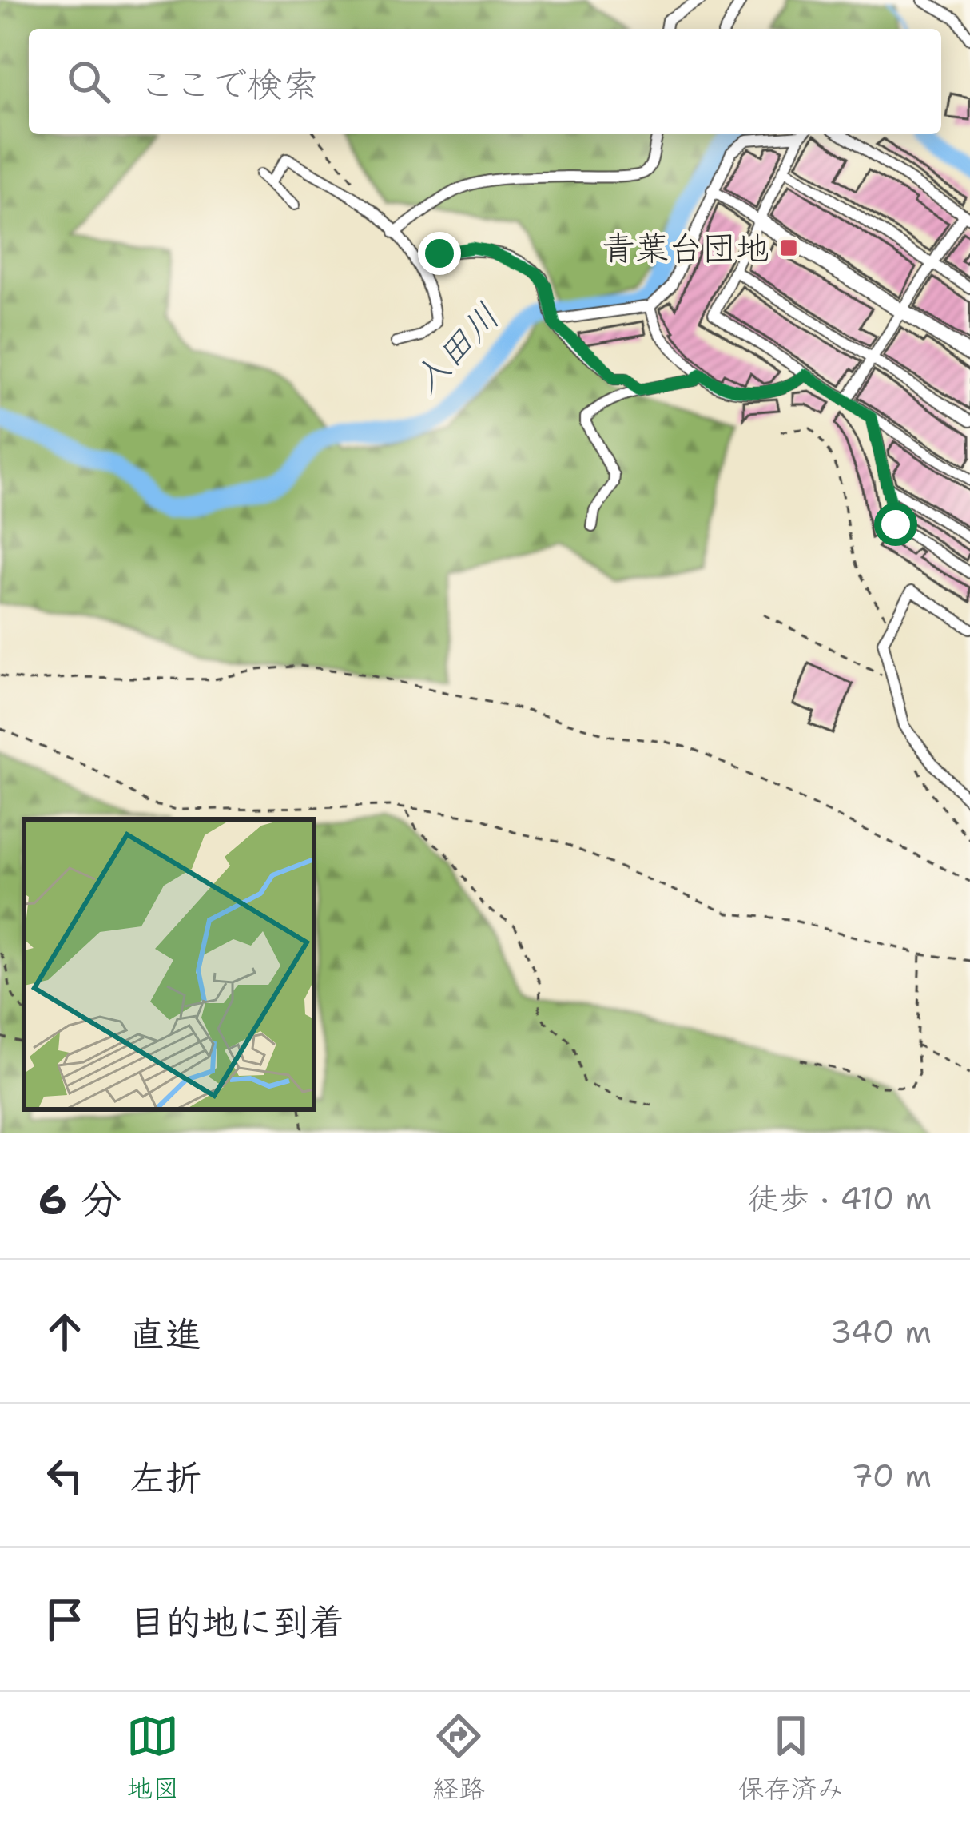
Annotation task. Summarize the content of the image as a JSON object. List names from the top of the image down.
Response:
{
  "water": ["入田川"],
  "places": {
    "transit": ["青葉台団地"]
  },
  "page": {
    "search": "ここで検索",
    "heading": ["6 分", "徒歩 · 410 m"],
    "list": [
      ["直進", "340 m"],
      ["左折", "70 m"],
      "目的地に到着"
    ],
    "nav": ["地図", "経路", "保存済み"]
  }
}
